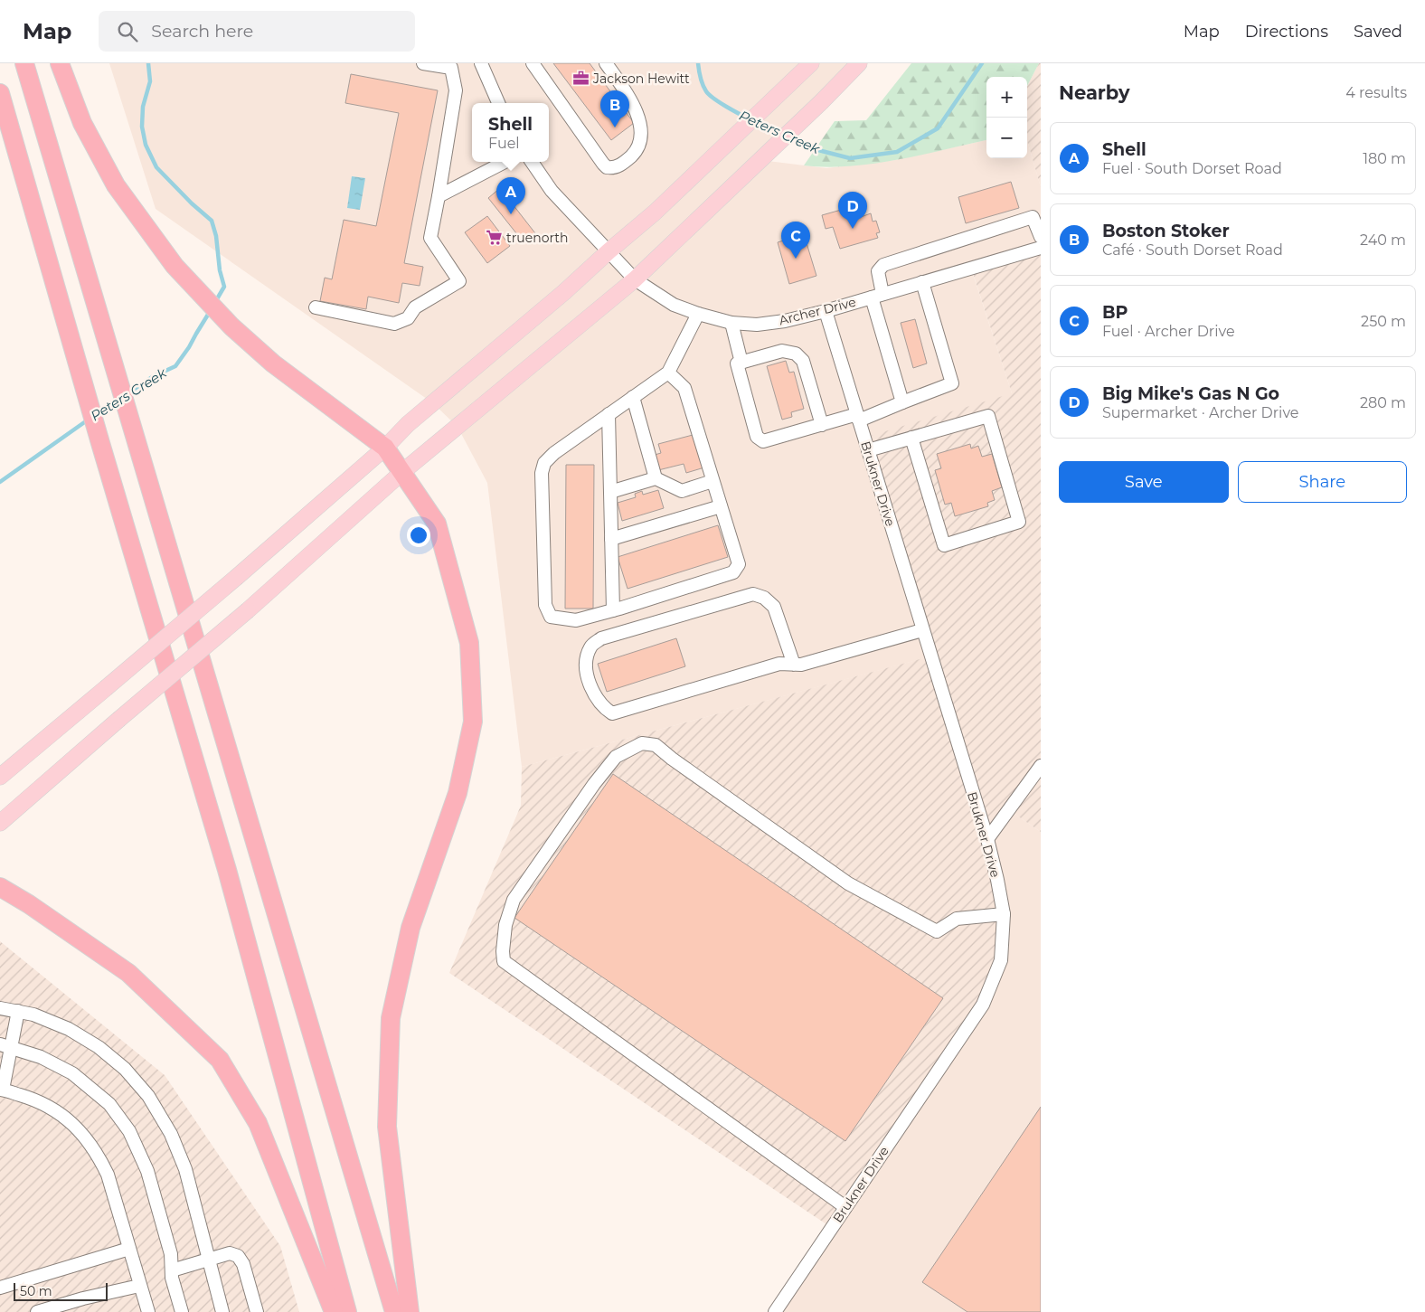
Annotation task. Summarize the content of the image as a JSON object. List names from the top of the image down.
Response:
{
  "streets": {
    "street": ["Archer Drive", "Brukner Drive"]
  },
  "crossings": [
    ["Archer Drive", "Brukner Drive"]
  ],
  "water": ["Peters Creek"],
  "places": {
    "office": ["Jackson Hewitt"],
    "supermarket": ["truenorth"]
  },
  "scale_bar": "50 m",
  "page": {
    "header": "Map",
    "search": "Search here",
    "nav": ["Map", "Directions", "Saved"],
    "heading": ["Nearby", "4 results"],
    "map_buttons": ["+", "−"],
    "pins": [
      "B",
      "A",
      "D",
      "C"
    ],
    "popup": ["Shell", "Fuel"],
    "list": [
      {
        "mark": "A",
        "name": "Shell",
        "note": "Fuel · South Dorset Road",
        "value": "180 m"
      },
      {
        "mark": "B",
        "name": "Boston Stoker",
        "note": "Café · South Dorset Road",
        "value": "240 m"
      },
      {
        "mark": "C",
        "name": "BP",
        "note": "Fuel · Archer Drive",
        "value": "250 m"
      },
      {
        "mark": "D",
        "name": "Big Mike's Gas N Go",
        "note": "Supermarket · Archer Drive",
        "value": "280 m"
      }
    ],
    "buttons": ["Save", "Share"],
    "scale": "50 m"
  }
}
